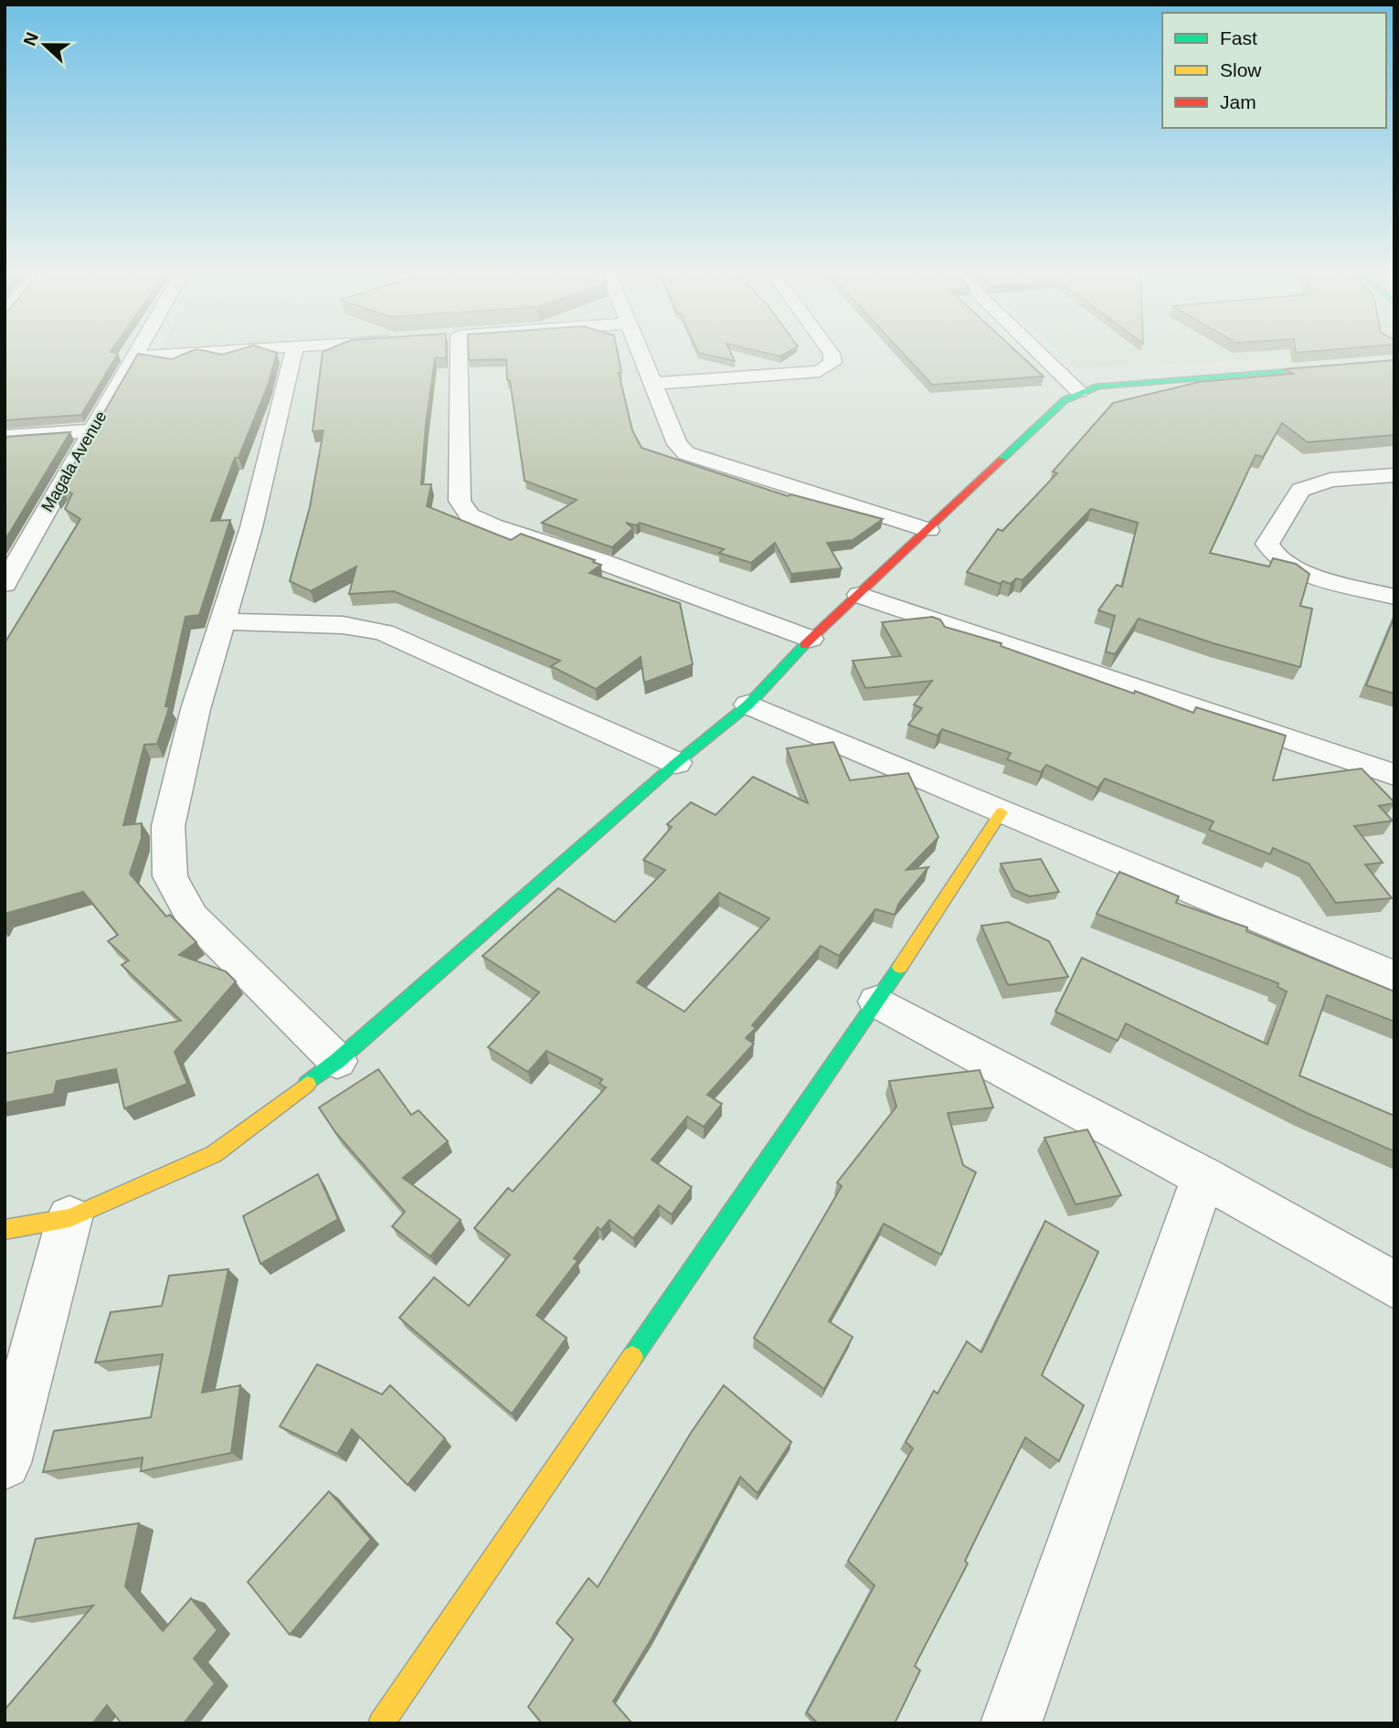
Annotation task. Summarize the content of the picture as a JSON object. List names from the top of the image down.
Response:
{
  "streets": {
    "street": ["Magala Avenue"]
  },
  "legend": ["Fast", "Slow", "Jam"],
  "north": "left"
}
